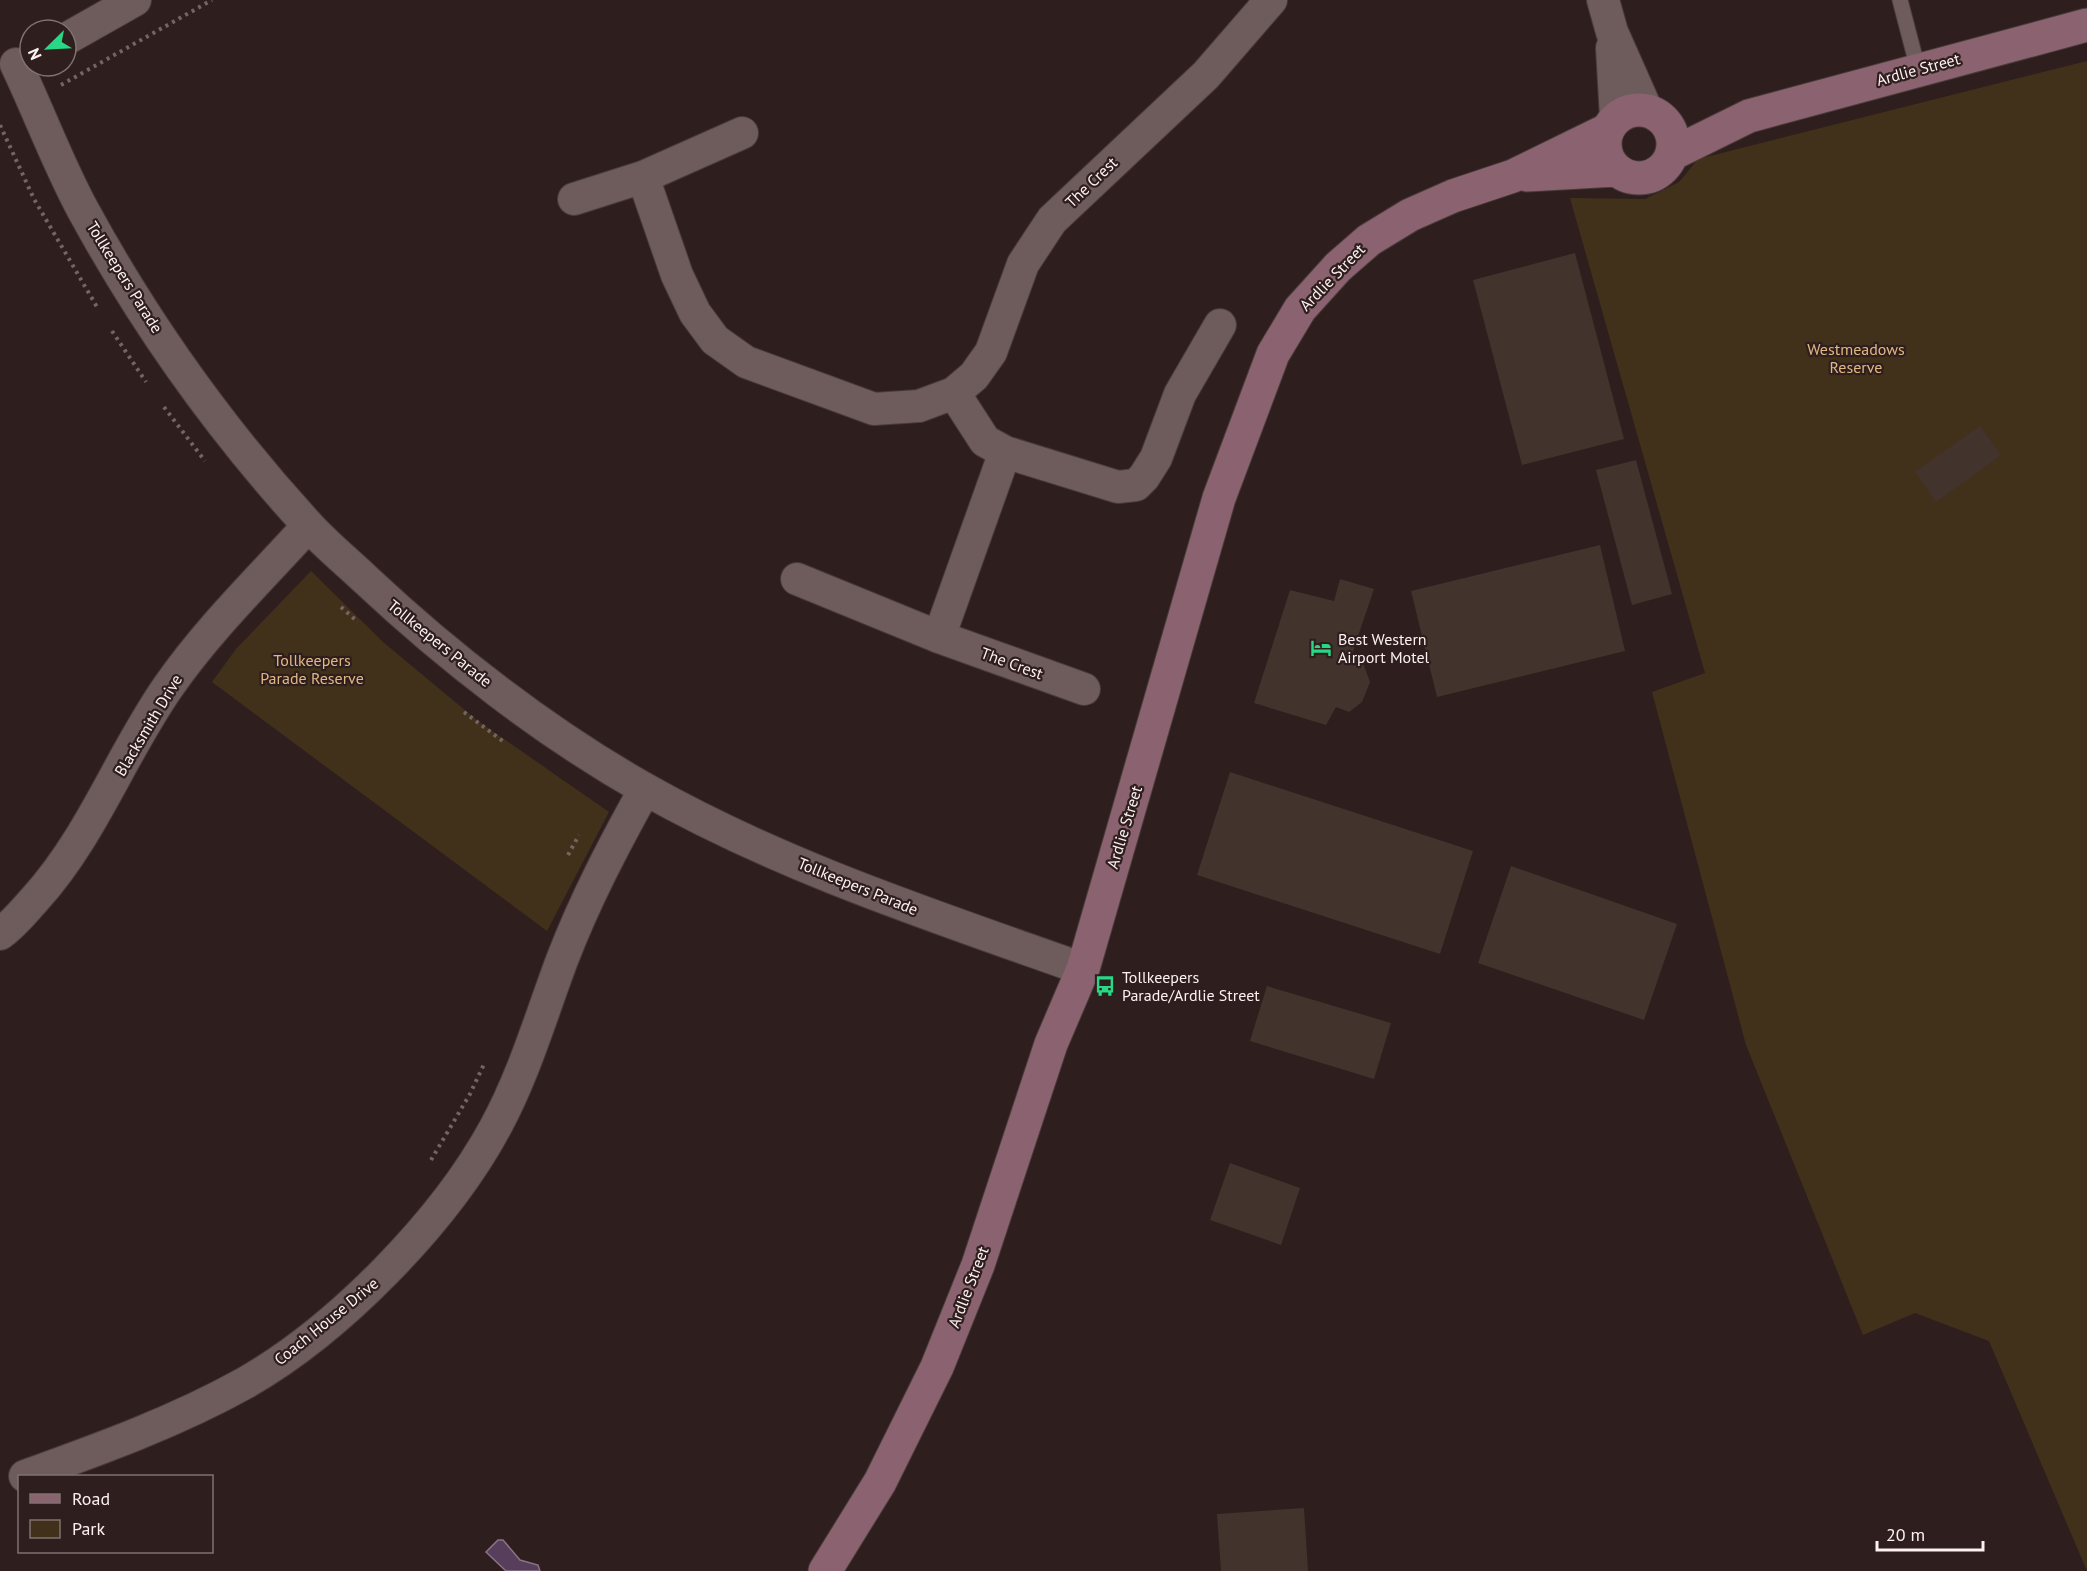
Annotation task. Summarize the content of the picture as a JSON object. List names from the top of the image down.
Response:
{
  "streets": {
    "street": [
      "Ardlie Street",
      "The Crest",
      "Tollkeepers Parade",
      "Blacksmith Drive",
      "Coach House Drive"
    ]
  },
  "crossings": [
    ["Ardlie Street", "Tollkeepers Parade"],
    ["Tollkeepers Parade", "Blacksmith Drive"],
    ["Tollkeepers Parade", "Coach House Drive"]
  ],
  "parks": ["Westmeadows Reserve", "Tollkeepers Parade Reserve"],
  "places": {
    "hotel": ["Best Western Airport Motel"],
    "bus stop": ["Tollkeepers Parade/Ardlie Street"]
  },
  "legend": ["Road", "Park"],
  "scale_bar": "20 m",
  "north": "bottom left"
}
